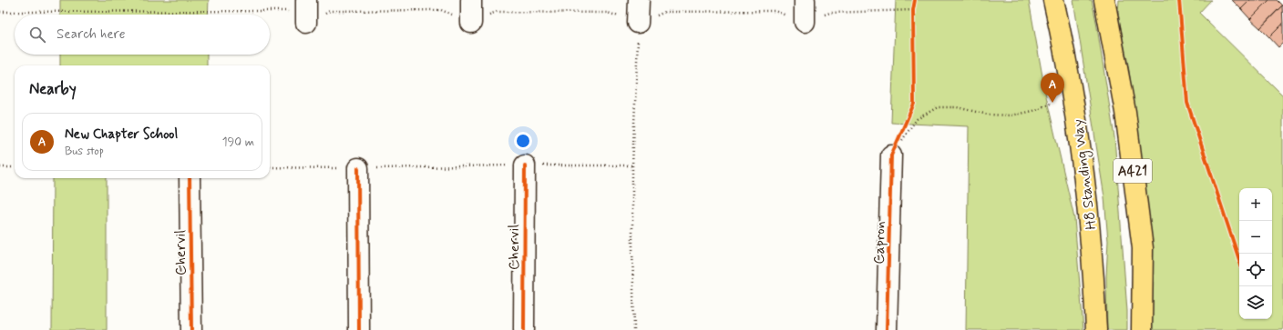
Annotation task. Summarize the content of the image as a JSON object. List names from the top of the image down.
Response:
{
  "streets": {
    "highway": ["A421", "H8 Standing Way"],
    "street": ["Capron", "Chervil"]
  },
  "page": {
    "search": "Search here",
    "heading": "Nearby",
    "pins": "A",
    "list": [
      {
        "mark": "A",
        "name": "New Chapter School",
        "note": "Bus stop",
        "value": "190 m"
      }
    ],
    "map_buttons": ["+", "−"]
  }
}
